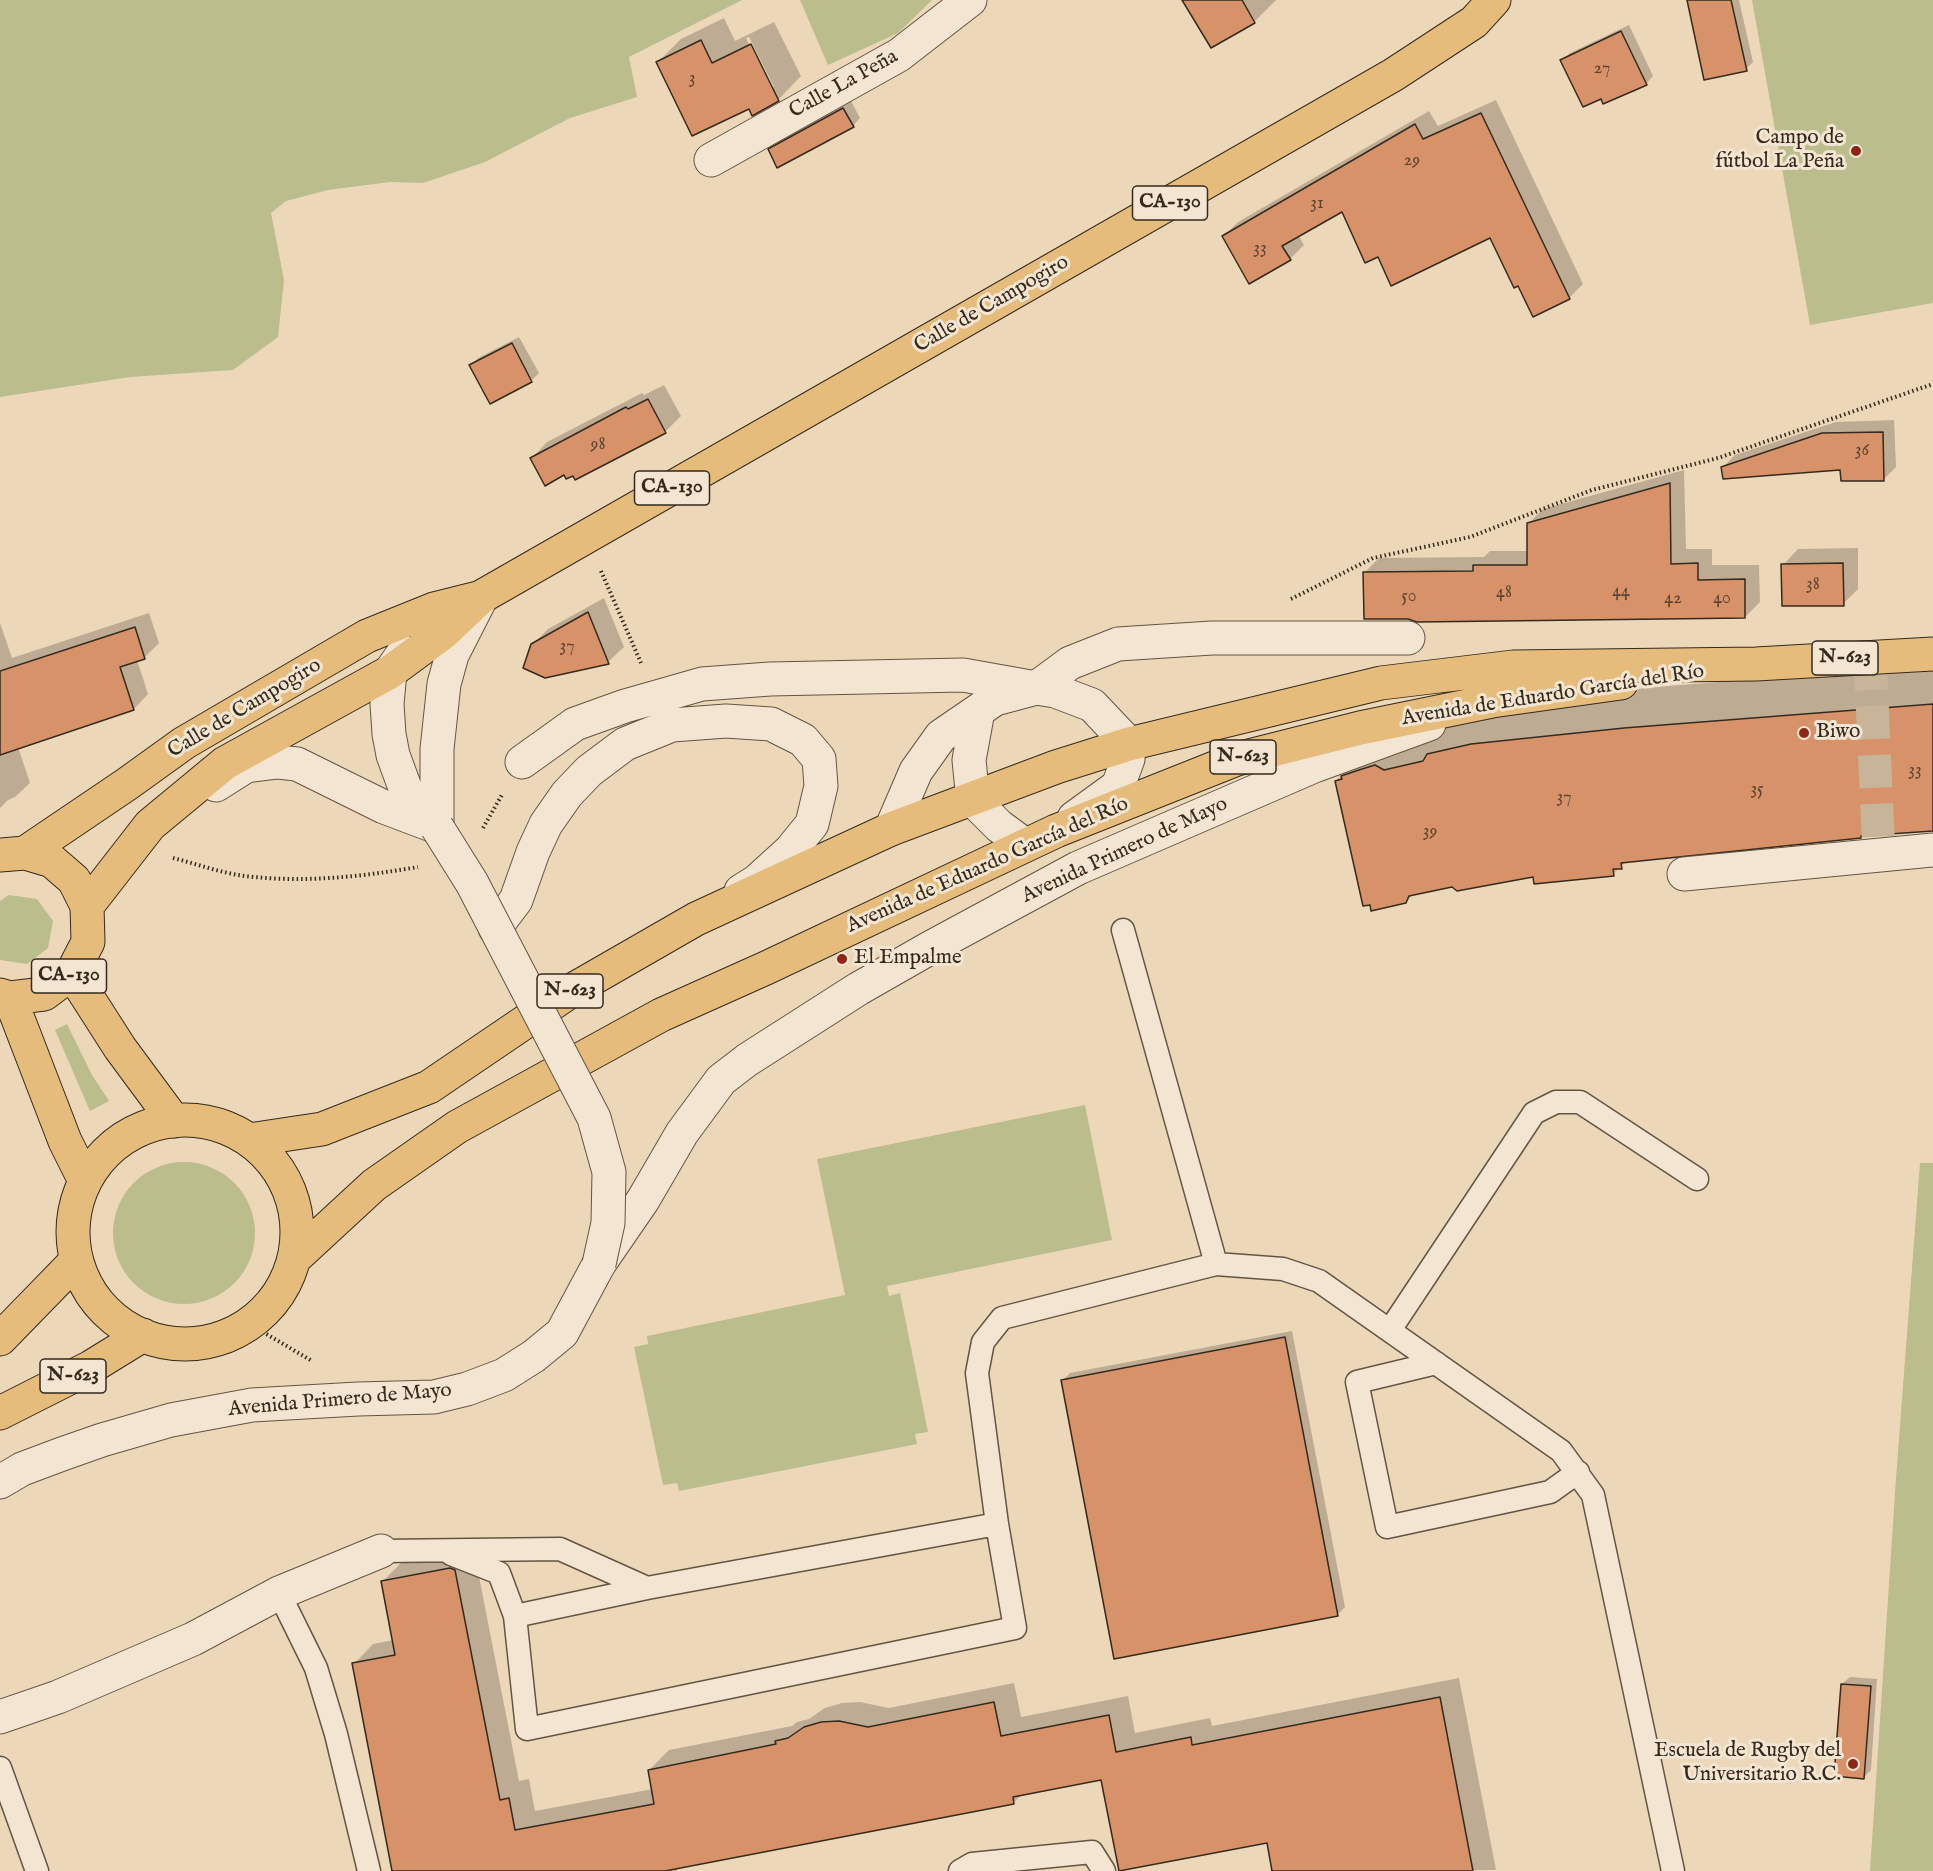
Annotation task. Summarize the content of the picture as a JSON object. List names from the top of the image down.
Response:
{
  "streets": {
    "main road": [
      "CA-130",
      "Calle de Campogiro",
      "N-623",
      "Avenida de Eduardo García del Río"
    ],
    "street": ["Calle La Peña", "Avenida Primero de Mayo"]
  },
  "crossings": [
    ["CA-130", "Calle de Campogiro"],
    ["Calle de Campogiro", "Avenida Primero de Mayo"],
    ["N-623", "Avenida de Eduardo García del Río"],
    ["Avenida de Eduardo García del Río", "Avenida Primero de Mayo"]
  ],
  "places": [
    "Campo de fútbol La Peña",
    "Biwo",
    "El Empalme",
    "Escuela de Rugby del Universitario R.C."
  ],
  "house_numbers": [
    "27",
    "3",
    "29",
    "31",
    "33",
    "98",
    "36",
    "38",
    "44",
    "48",
    "50",
    "42",
    "40",
    "37",
    "33",
    "35",
    "37",
    "39"
  ]
}
